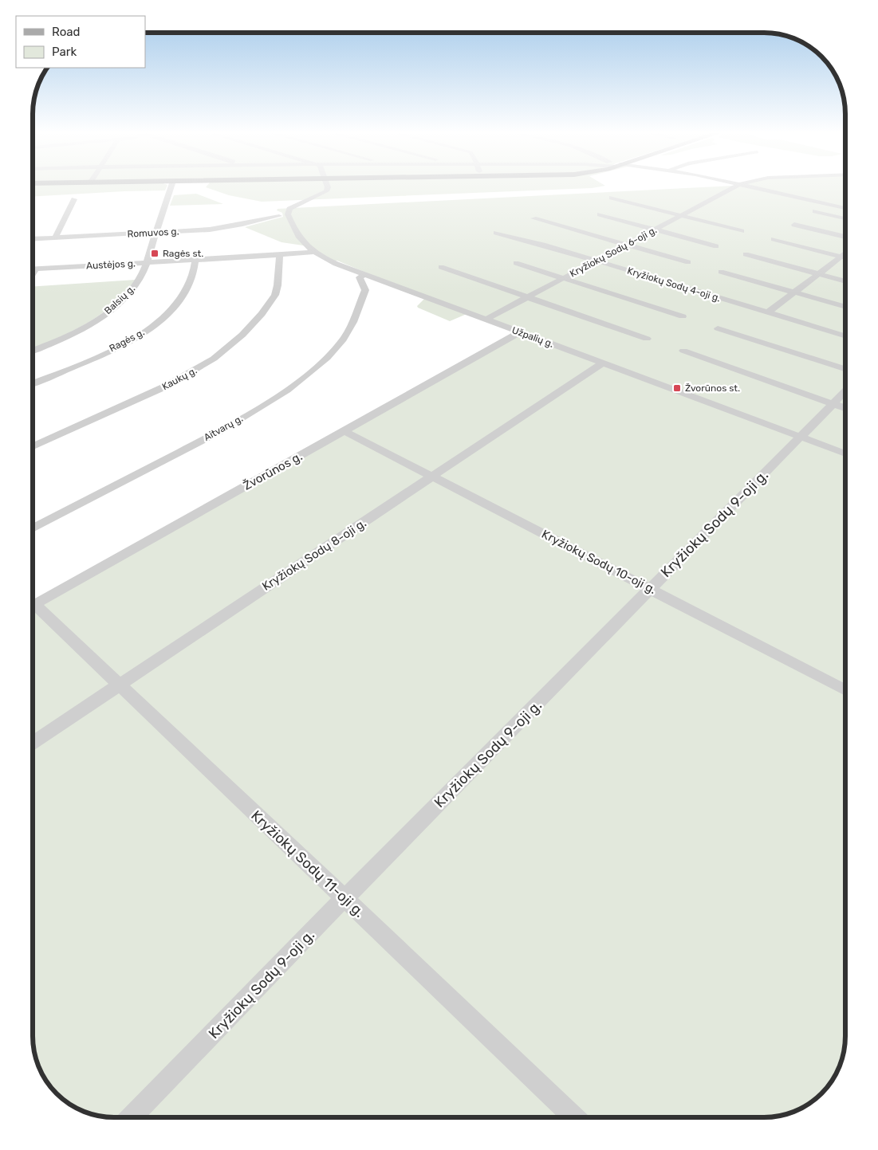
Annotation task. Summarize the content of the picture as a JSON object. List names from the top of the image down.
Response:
{
  "streets": {
    "street": [
      "Romuvos g.",
      "Kryžiokų Sodų 6-oji g.",
      "Austėjos g.",
      "Kryžiokų Sodų 4-oji g.",
      "Balsių g.",
      "Užpalių g.",
      "Ragės g.",
      "Kaukų g.",
      "Aitvarų g.",
      "Žvorūnos g.",
      "Kryžiokų Sodų 9-oji g.",
      "Kryžiokų Sodų 8-oji g.",
      "Kryžiokų Sodų 10-oji g.",
      "Kryžiokų Sodų 11-oji g."
    ]
  },
  "crossings": [
    ["Romuvos g.", "Balsių g."],
    ["Kryžiokų Sodų 6-oji g.", "Kryžiokų Sodų 4-oji g."],
    ["Kryžiokų Sodų 6-oji g.", "Užpalių g."],
    ["Austėjos g.", "Balsių g."],
    ["Austėjos g.", "Užpalių g."],
    ["Austėjos g.", "Ragės g."],
    ["Austėjos g.", "Kaukų g."],
    ["Užpalių g.", "Aitvarų g."],
    ["Užpalių g.", "Žvorūnos g."],
    ["Užpalių g.", "Kryžiokų Sodų 9-oji g."],
    ["Užpalių g.", "Kryžiokų Sodų 8-oji g."],
    ["Žvorūnos g.", "Kryžiokų Sodų 10-oji g."],
    ["Kryžiokų Sodų 9-oji g.", "Kryžiokų Sodų 10-oji g."],
    ["Kryžiokų Sodų 9-oji g.", "Kryžiokų Sodų 11-oji g."],
    ["Kryžiokų Sodų 8-oji g.", "Kryžiokų Sodų 10-oji g."],
    ["Kryžiokų Sodų 8-oji g.", "Kryžiokų Sodų 11-oji g."]
  ],
  "places": {
    "transit": ["Ragės st.", "Žvorūnos st."]
  },
  "legend": ["Road", "Park"]
}
